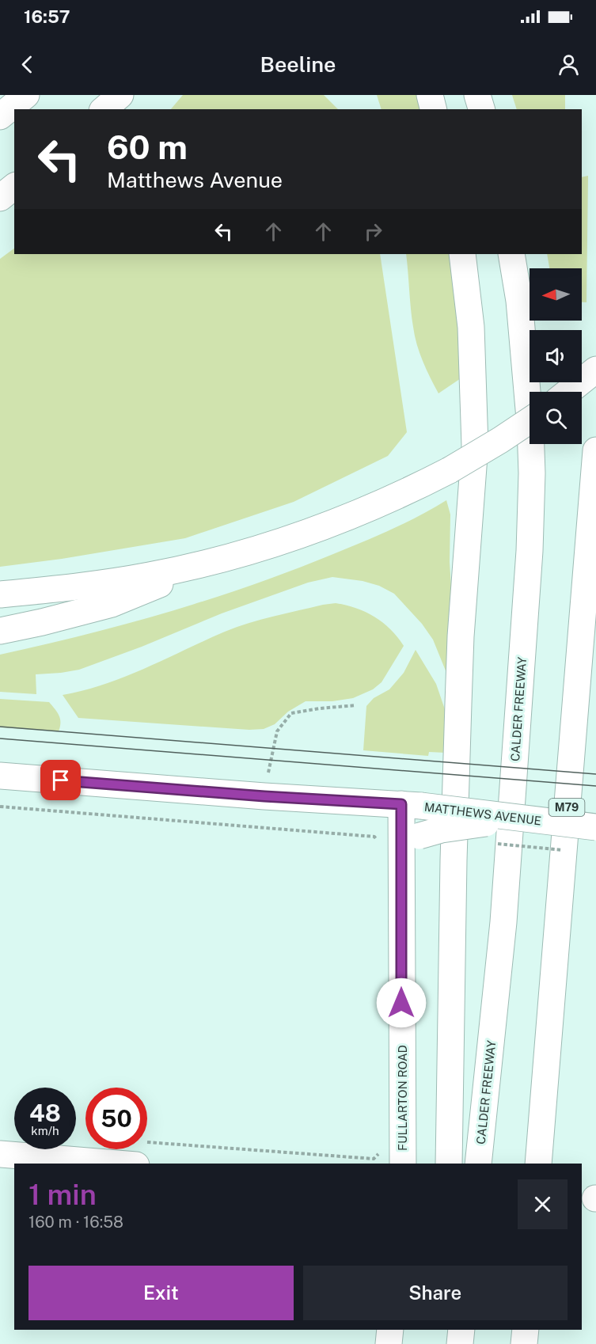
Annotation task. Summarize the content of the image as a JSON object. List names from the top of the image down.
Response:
{
  "streets": {
    "main road": [
      "CALDER FREEWAY",
      "M79",
      "MATTHEWS AVENUE",
      "FULLARTON ROAD"
    ]
  },
  "crossings": [
    ["MATTHEWS AVENUE", "FULLARTON ROAD"]
  ],
  "north": "left",
  "page": {
    "status": "16:57",
    "header": "Beeline",
    "turn": ["60 m", "Matthews Avenue"],
    "speed": "48 km/h",
    "limit": "50",
    "heading": ["1 min", "160 m · 16:58"],
    "buttons": ["Exit", "Share"]
  }
}
